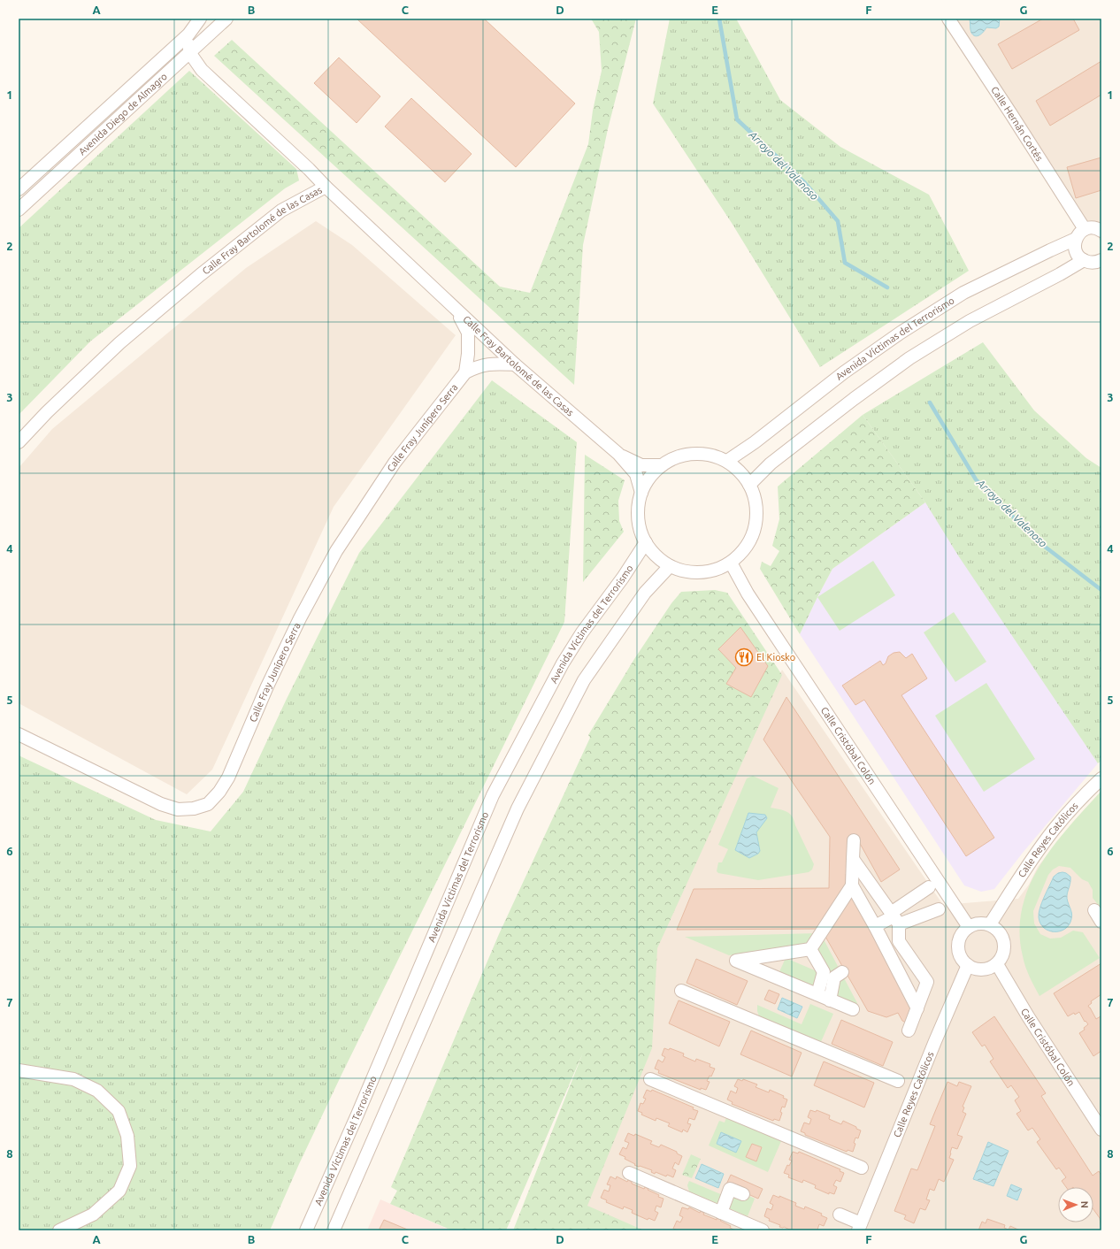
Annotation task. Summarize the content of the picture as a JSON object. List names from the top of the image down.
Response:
{
  "streets": {
    "street": [
      "Avenida Diego de Almagro",
      "Calle Hernán Cortés",
      "Calle Fray Bartolomé de las Casas",
      "Avenida Víctimas del Terrorismo",
      "Calle Fray Junípero Serra",
      "Calle Cristóbal Colón",
      "Calle Reyes Católicos"
    ]
  },
  "crossings": [
    ["Calle Fray Bartolomé de las Casas", "Avenida Víctimas del Terrorismo"],
    ["Calle Fray Bartolomé de las Casas", "Calle Fray Junípero Serra"],
    ["Calle Fray Bartolomé de las Casas", "Calle Cristóbal Colón"],
    ["Avenida Víctimas del Terrorismo", "Calle Cristóbal Colón"],
    ["Calle Cristóbal Colón", "Calle Reyes Católicos"]
  ],
  "water": ["Arroyo del Valenoso"],
  "places": {
    "restaurant": ["El Kiosko"]
  },
  "north": "right",
  "grid": {
    "columns": [
      "A",
      "B",
      "C",
      "D",
      "E",
      "F",
      "G"
    ],
    "rows": [
      "1",
      "2",
      "3",
      "4",
      "5",
      "6",
      "7",
      "8"
    ]
  }
}
